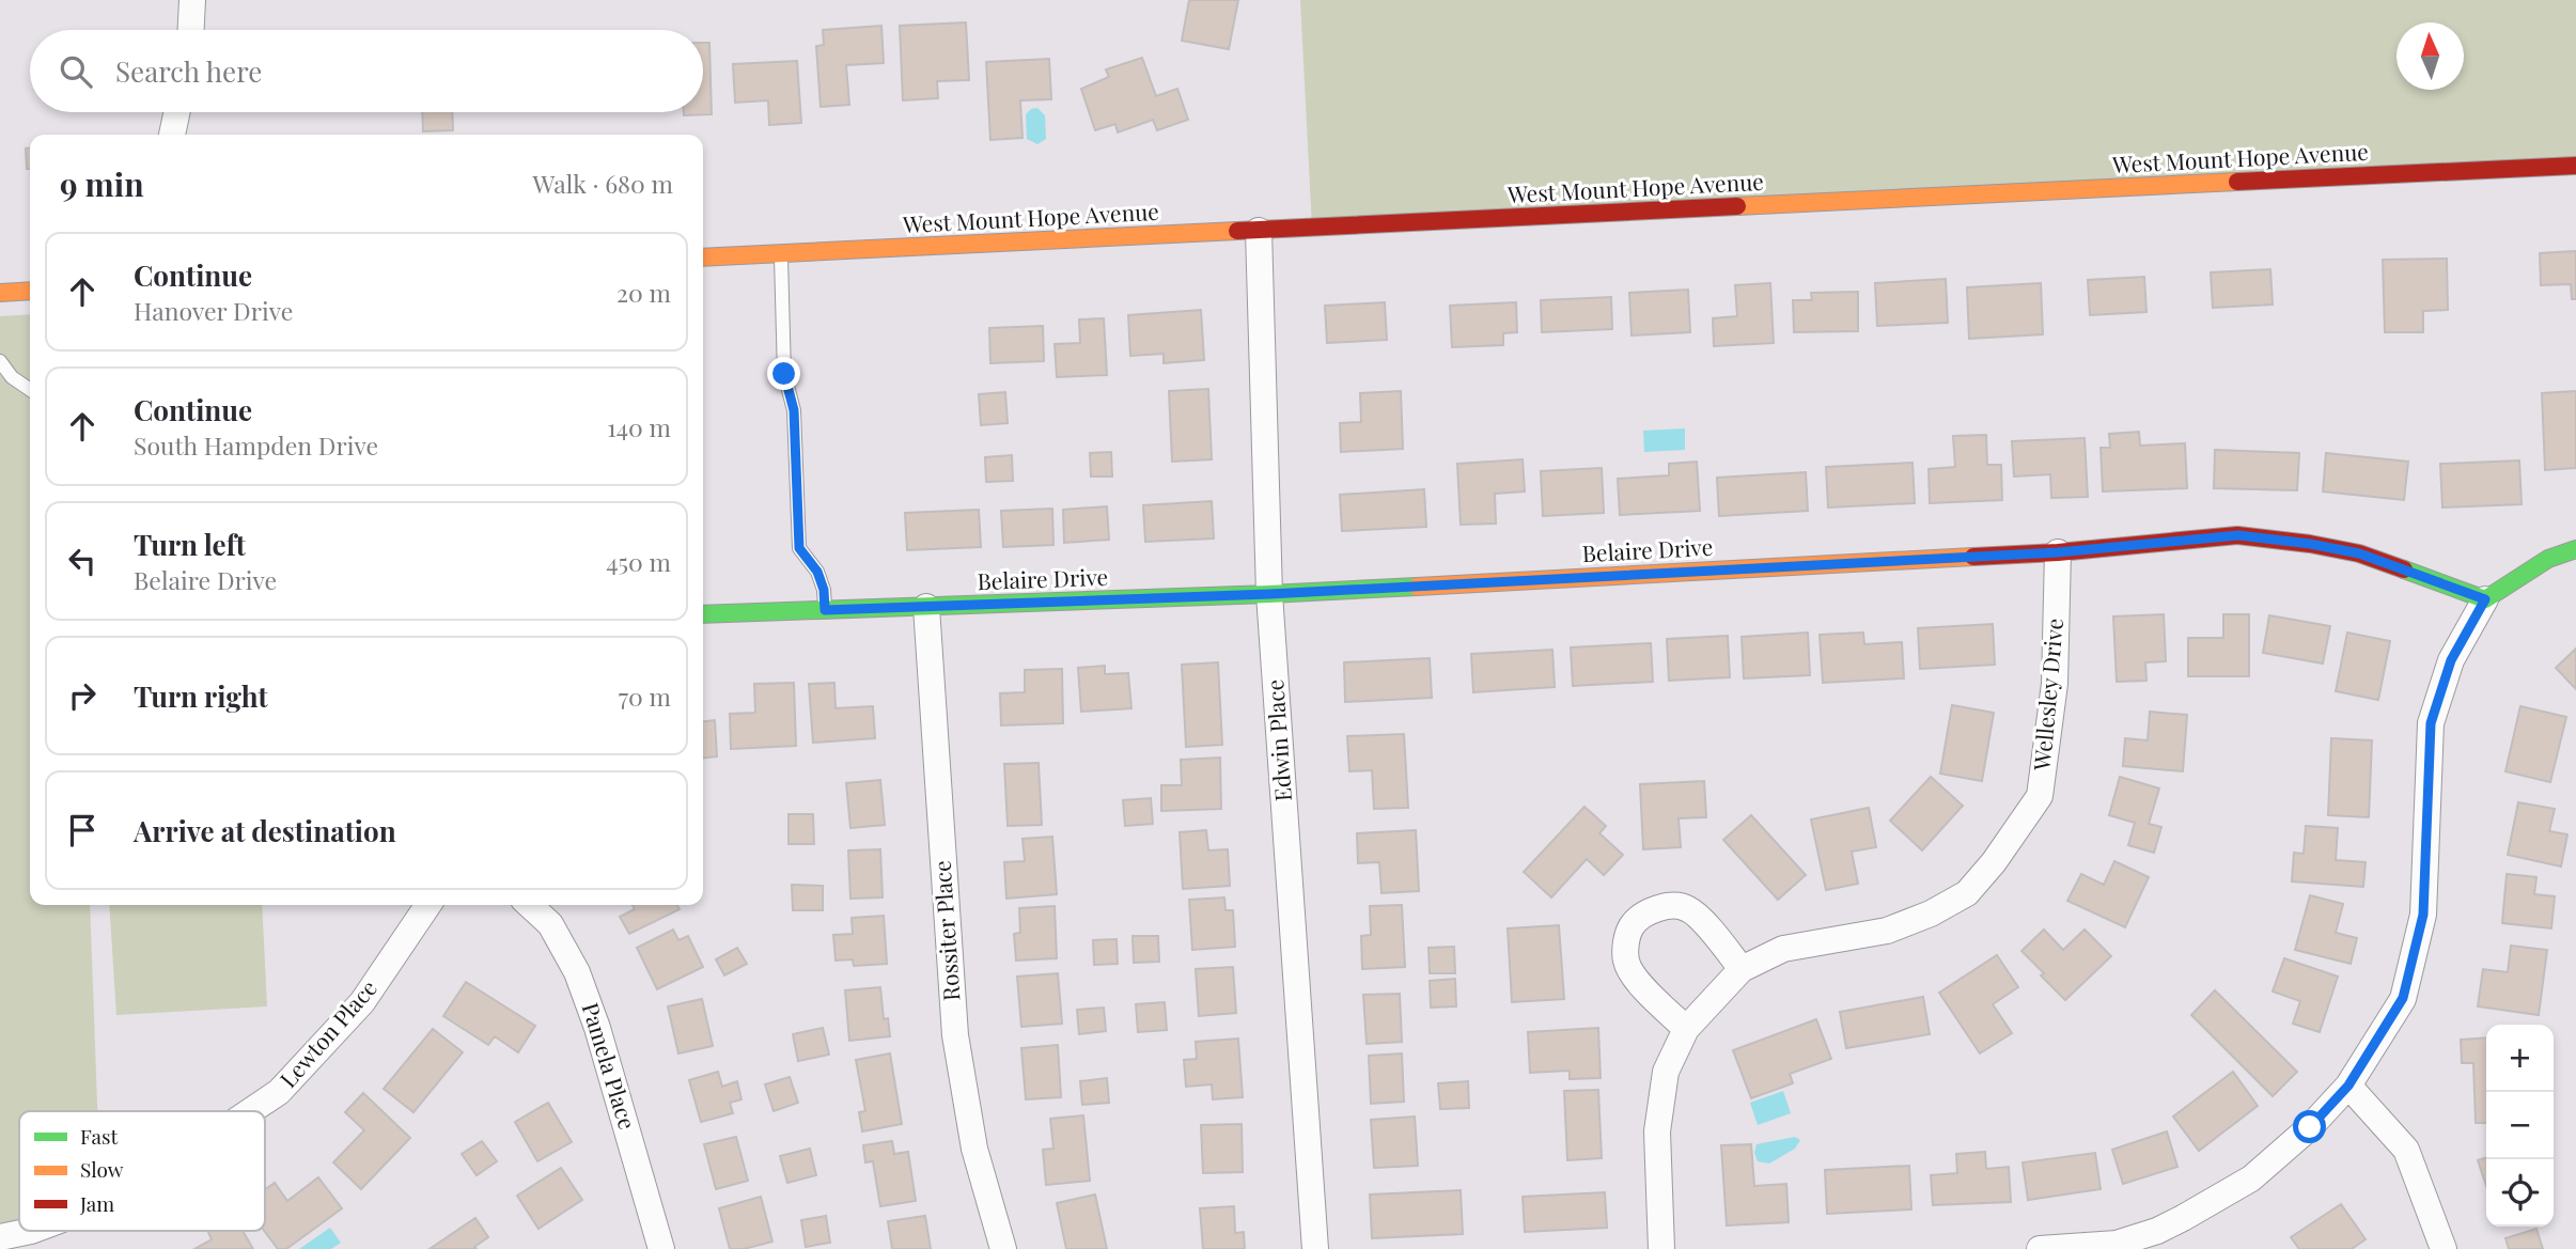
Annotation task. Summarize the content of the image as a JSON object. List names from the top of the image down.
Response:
{
  "streets": {
    "street": [
      "West Mount Hope Avenue",
      "Belaire Drive",
      "Wellesley Drive",
      "Edwin Place",
      "Rossiter Place",
      "Lewton Place",
      "Pamela Place"
    ]
  },
  "crossings": [
    ["West Mount Hope Avenue", "Edwin Place"],
    ["Belaire Drive", "Wellesley Drive"],
    ["Belaire Drive", "Edwin Place"],
    ["Belaire Drive", "Rossiter Place"]
  ],
  "legend": ["Fast", "Slow", "Jam"],
  "north": "top",
  "page": {
    "search": "Search here",
    "heading": ["9 min", "Walk · 680 m"],
    "list": [
      ["Continue", "Hanover Drive", "20 m"],
      ["Continue", "South Hampden Drive", "140 m"],
      ["Turn left", "Belaire Drive", "450 m"],
      ["Turn right", "70 m"],
      "Arrive at destination"
    ],
    "map_buttons": ["+", "−"]
  }
}
